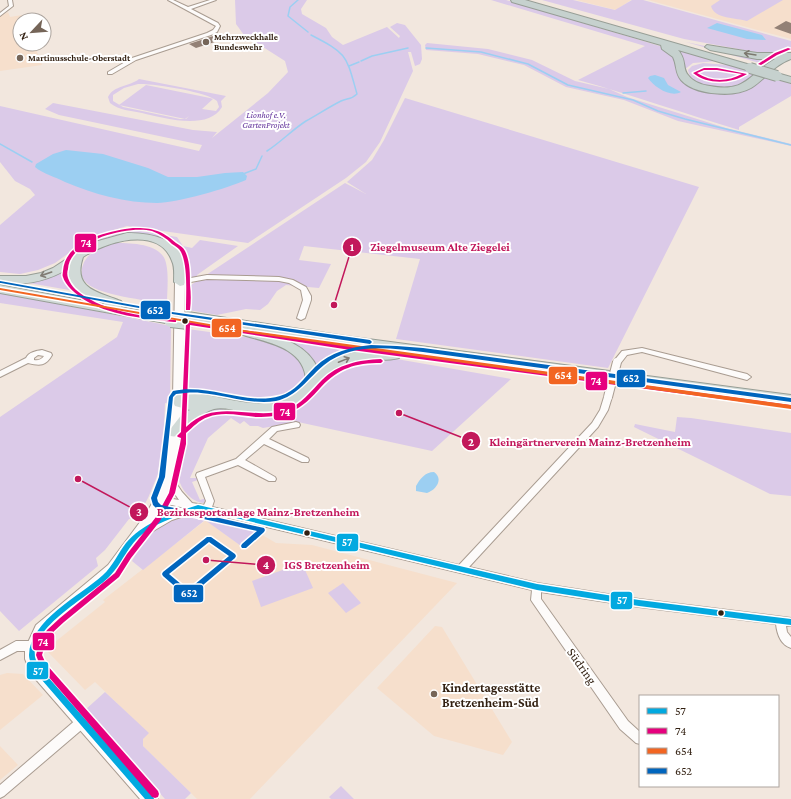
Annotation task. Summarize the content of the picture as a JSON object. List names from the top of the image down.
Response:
{
  "streets": {
    "street": ["Südring"]
  },
  "parks": ["Lionhof e.V. GartenProjekt"],
  "places": [
    "Mehrzweckhalle Bundeswehr",
    "Martinusschule-Oberstadt",
    "Ziegelmuseum Alte Ziegelei",
    "Kleingärtnerverein Mainz-Bretzenheim",
    "Bezirkssportanlage Mainz-Bretzenheim",
    "IGS Bretzenheim",
    "Kindertagesstätte Bretzenheim-Süd"
  ],
  "lines": [
    "transit line 74",
    "transit line 652",
    "transit line 654",
    "transit line 57"
  ],
  "legend": [
    "57",
    "74",
    "654",
    "652"
  ],
  "north": "bottom left"
}
